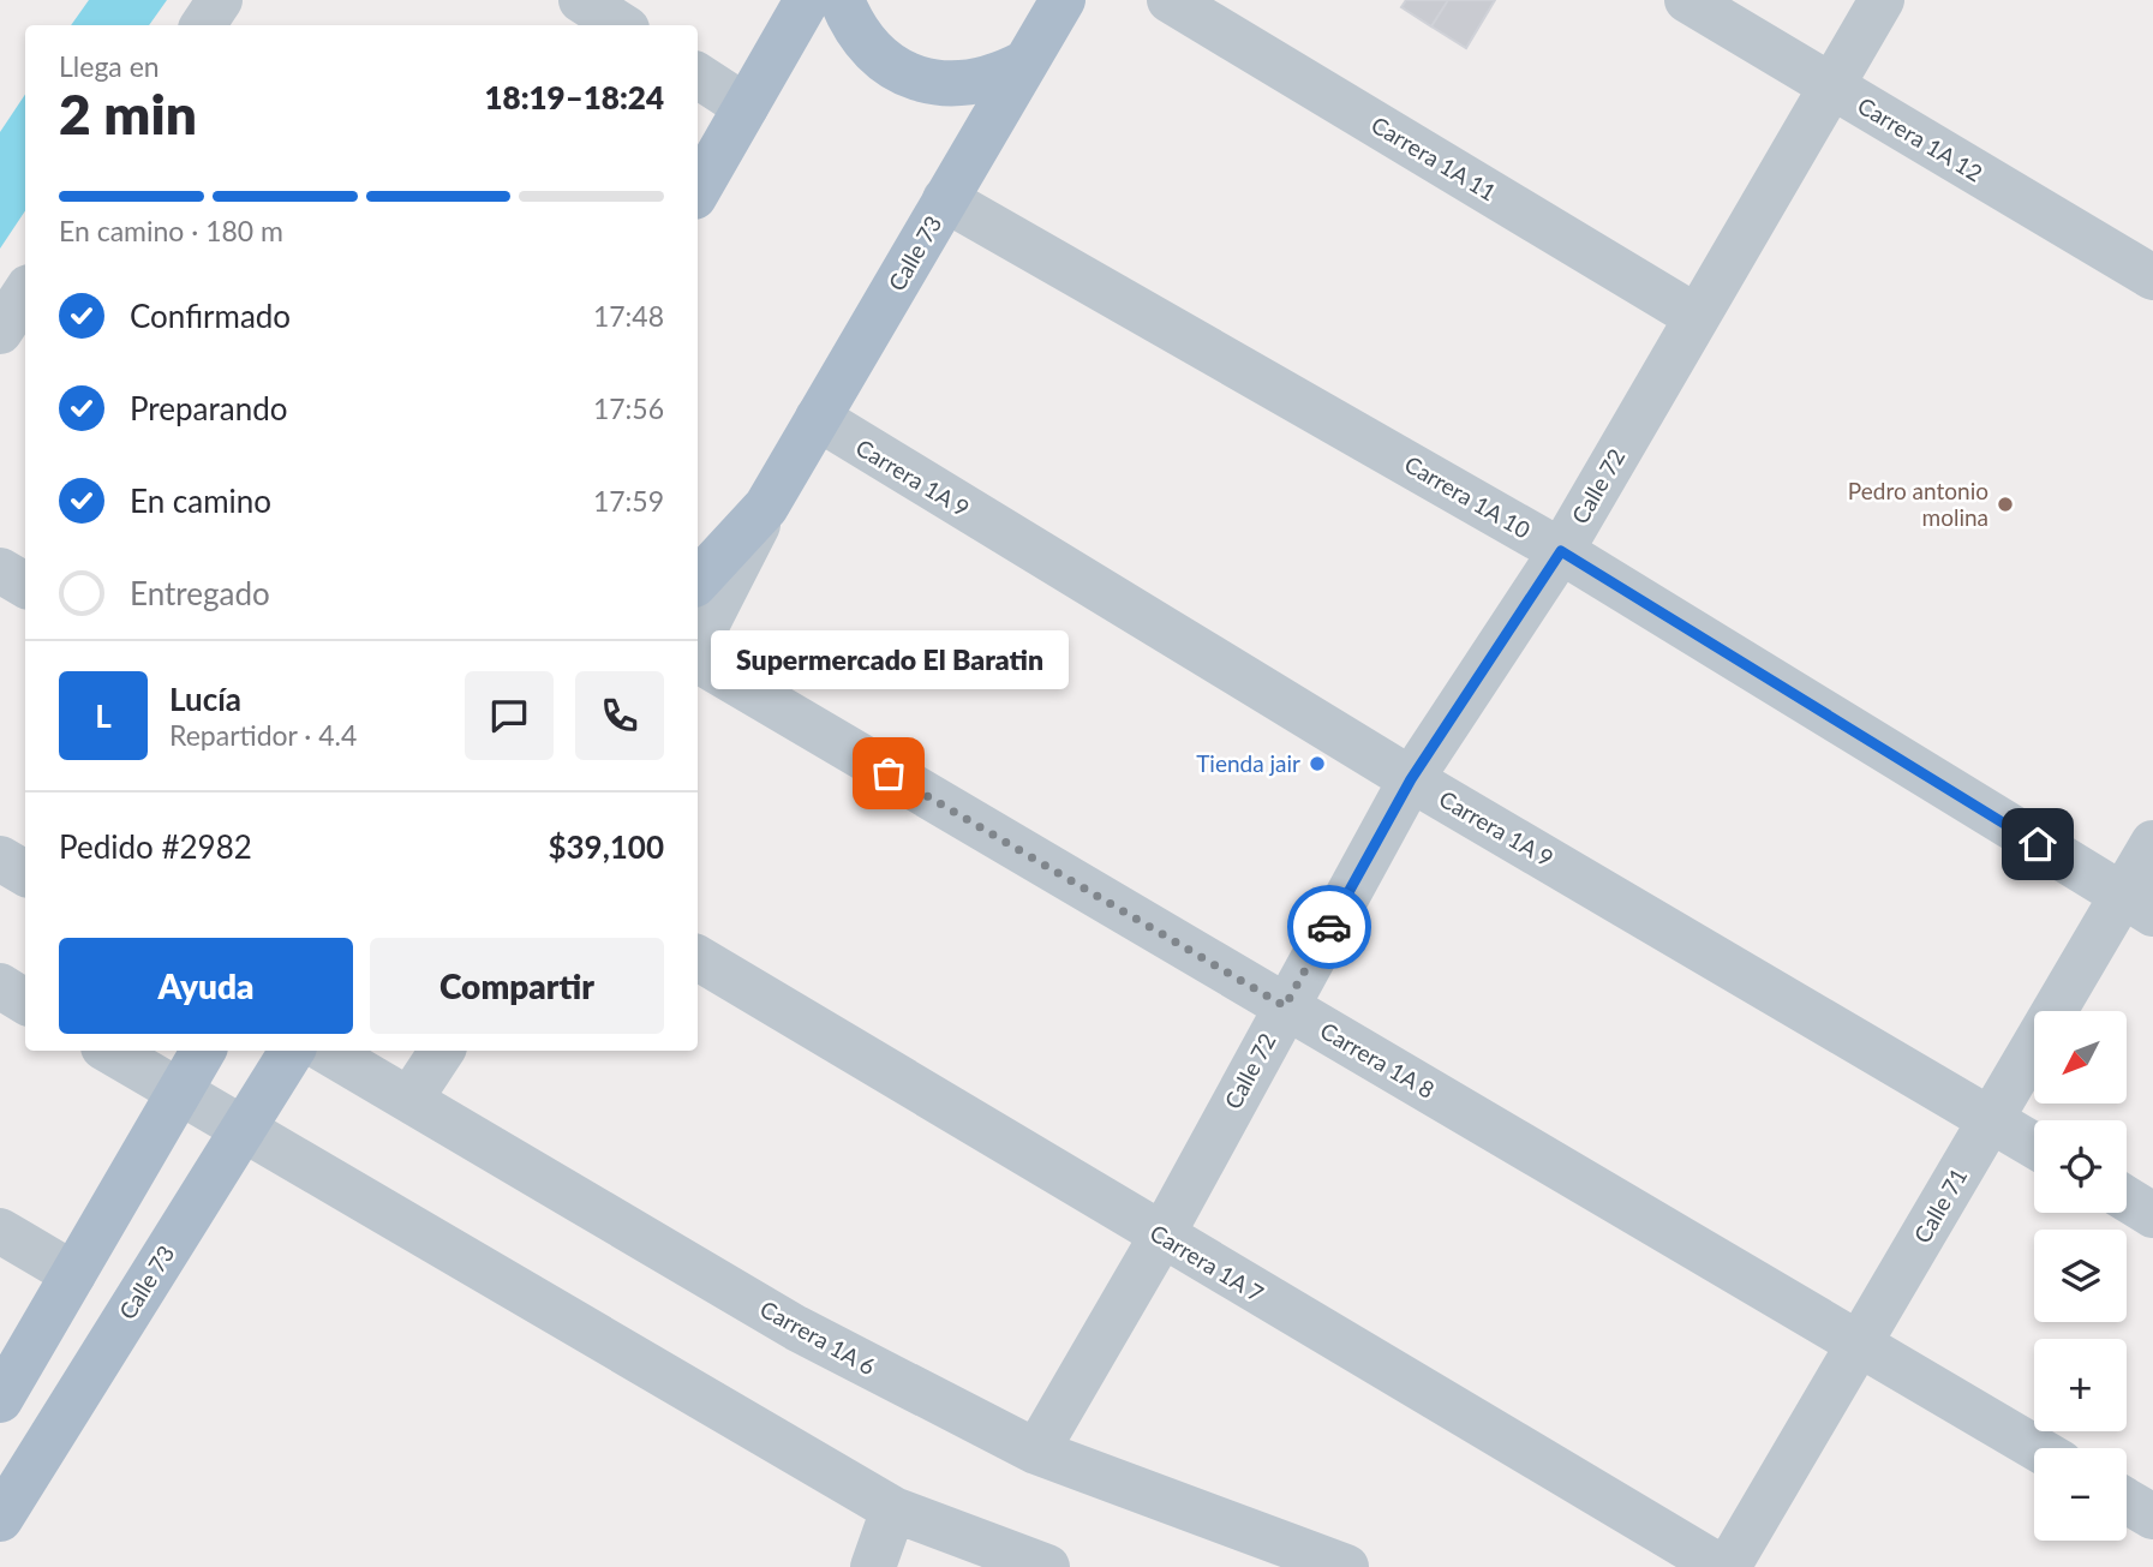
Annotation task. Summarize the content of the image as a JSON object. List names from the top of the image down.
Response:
{
  "streets": {
    "main road": ["Calle 73"],
    "street": [
      "Carrera 1A 12",
      "Carrera 1A 11",
      "Carrera 1A 9",
      "Calle 72",
      "Carrera 1A 10",
      "Carrera 1A 8",
      "Calle 71",
      "Carrera 1A 7",
      "Carrera 1A 6"
    ]
  },
  "crossings": [
    ["Carrera 1A 12", "Calle 72"],
    ["Carrera 1A 11", "Calle 72"],
    ["Calle 73", "Carrera 1A 9"],
    ["Calle 73", "Carrera 1A 10"],
    ["Carrera 1A 9", "Calle 72"],
    ["Carrera 1A 9", "Calle 71"],
    ["Calle 72", "Carrera 1A 10"],
    ["Calle 72", "Carrera 1A 8"],
    ["Calle 72", "Carrera 1A 7"],
    ["Calle 72", "Carrera 1A 6"],
    ["Carrera 1A 10", "Calle 71"],
    ["Carrera 1A 8", "Calle 71"]
  ],
  "places": ["Pedro antonio molina", "Tienda jair", "Supermercado El Baratin"],
  "north": "bottom left",
  "page": {
    "heading": ["2 min", "Llega en", "18:19–18:24"],
    "panel": [
      "Lucía",
      "Repartidor · 4.4",
      "Pedido #2982",
      "$39,100"
    ],
    "bar": "En camino · 180 m",
    "list": [
      ["Confirmado", "17:48"],
      ["Preparando", "17:56"],
      ["En camino", "17:59"],
      "Entregado"
    ],
    "bubble": "Supermercado El Baratin",
    "round": "L",
    "buttons": ["Ayuda", "Compartir"],
    "map_buttons": ["+", "−"]
  }
}
